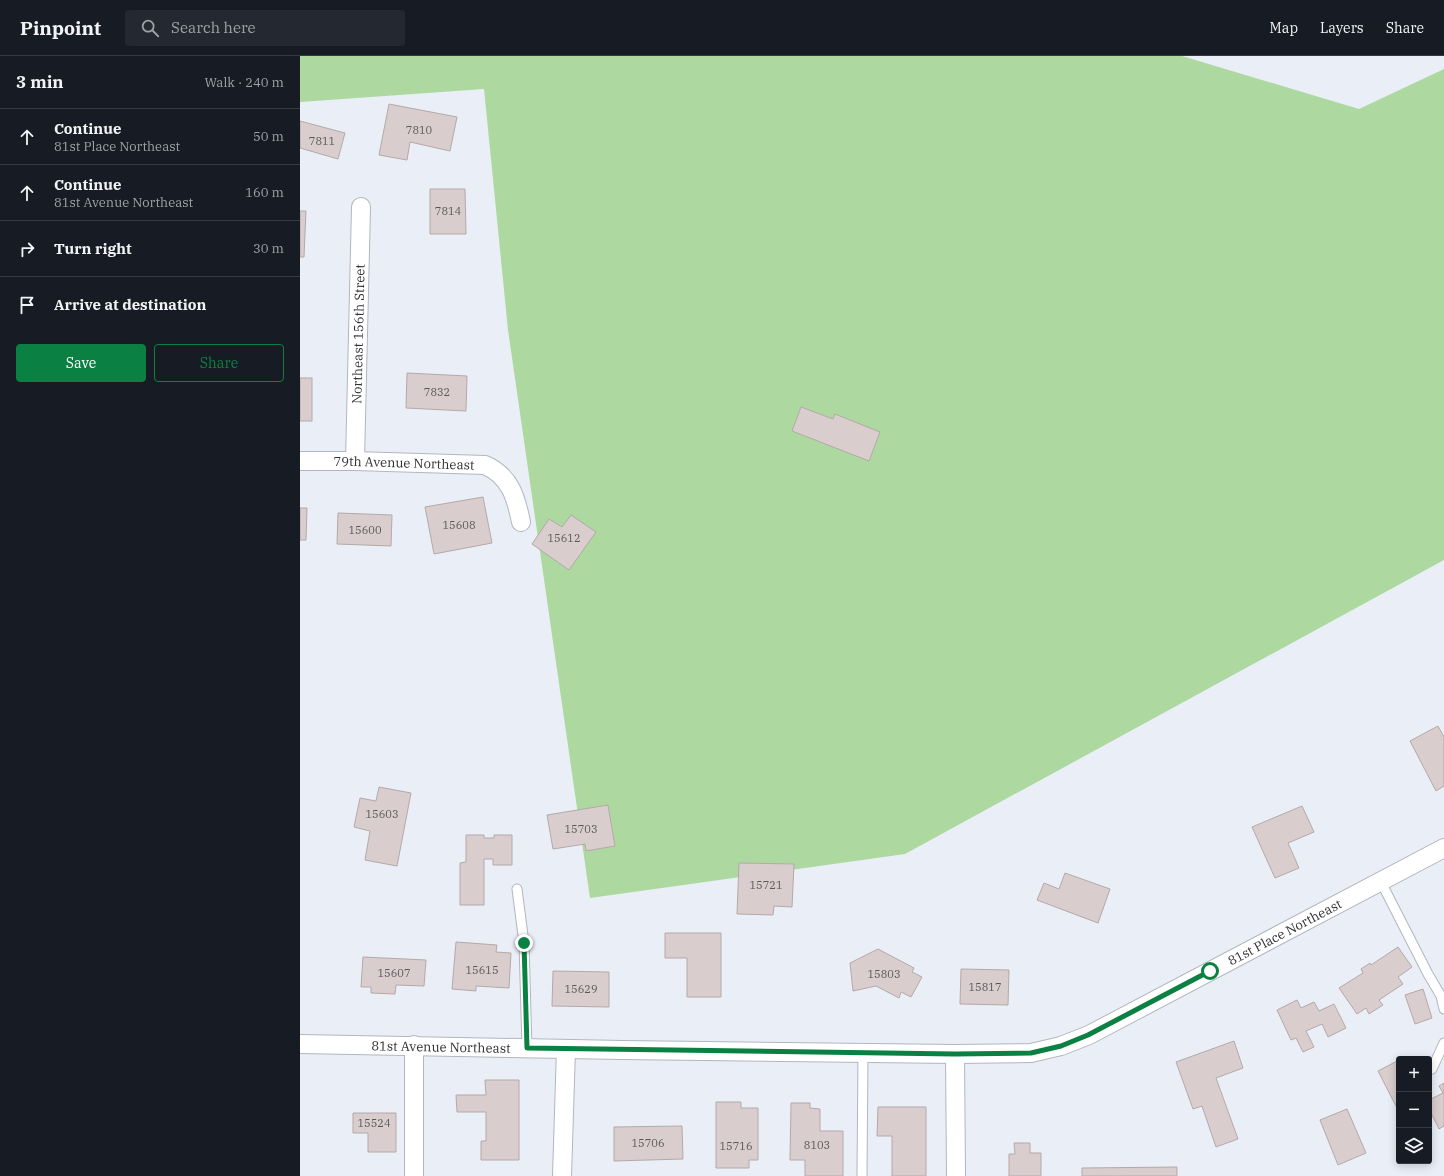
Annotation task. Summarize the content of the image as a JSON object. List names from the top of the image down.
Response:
{
  "streets": {
    "street": [
      "Northeast 156th Street",
      "79th Avenue Northeast",
      "81st Place Northeast",
      "81st Avenue Northeast"
    ]
  },
  "crossings": [
    ["Northeast 156th Street", "79th Avenue Northeast"],
    ["81st Place Northeast", "81st Avenue Northeast"]
  ],
  "house_numbers": [
    "7810",
    "7811",
    "7814",
    "7832",
    "15608",
    "15600",
    "15612",
    "15603",
    "15703",
    "15721",
    "15615",
    "15607",
    "15803",
    "15817",
    "15629",
    "15524",
    "15706",
    "8103",
    "15716"
  ],
  "page": {
    "header": "Pinpoint",
    "search": "Search here",
    "nav": ["Map", "Layers", "Share"],
    "heading": ["3 min", "Walk · 240 m"],
    "list": [
      ["Continue", "81st Place Northeast", "50 m"],
      ["Continue", "81st Avenue Northeast", "160 m"],
      ["Turn right", "30 m"],
      "Arrive at destination"
    ],
    "buttons": ["Save", "Share"],
    "map_buttons": ["+", "−"]
  }
}
